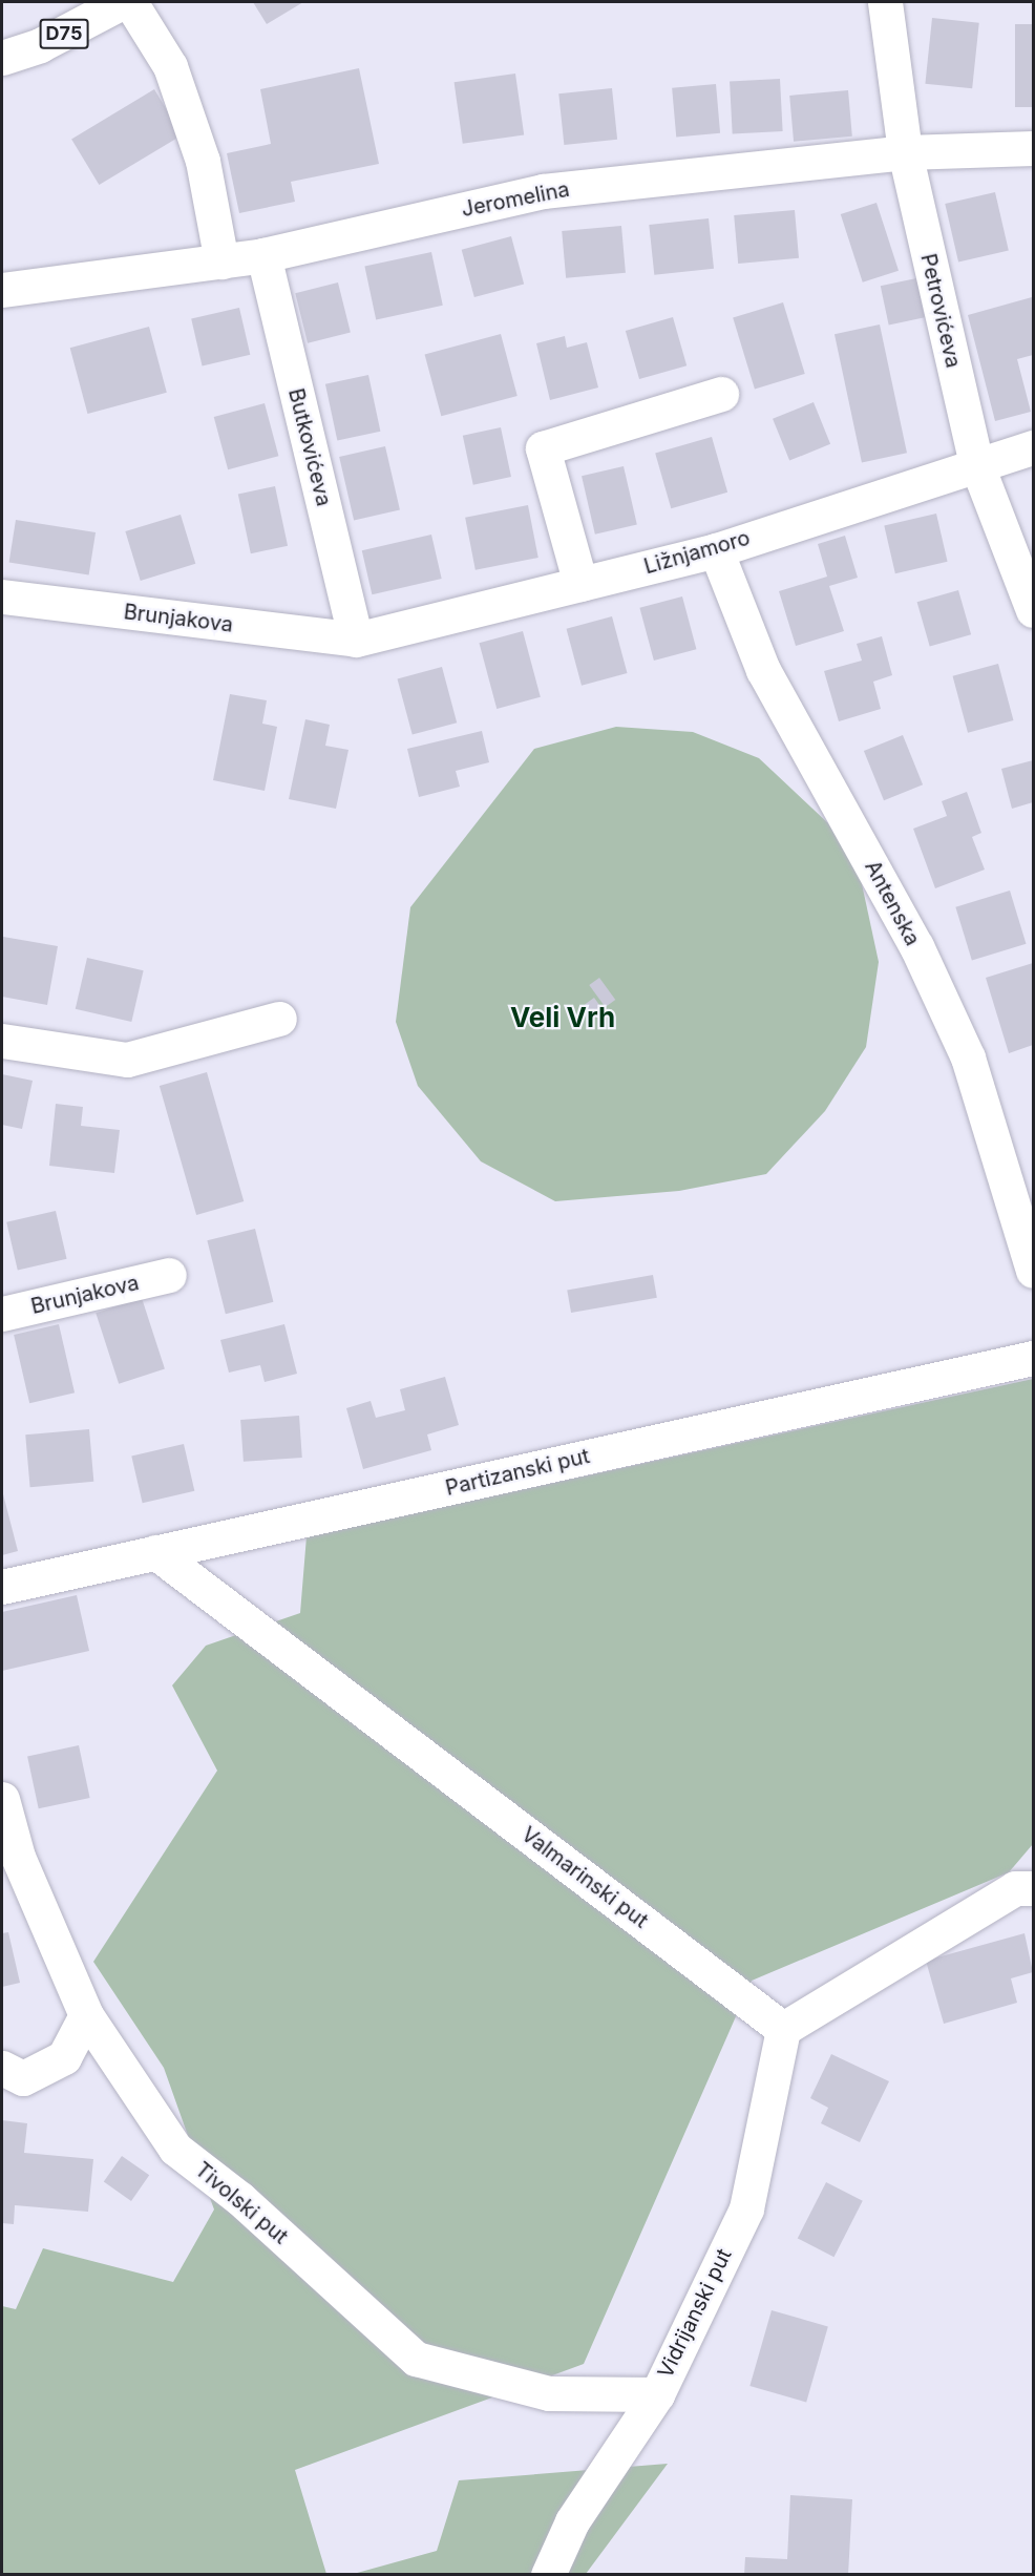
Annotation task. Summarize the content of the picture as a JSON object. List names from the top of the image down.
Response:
{
  "streets": {
    "street": [
      "D75",
      "Jeromelina",
      "Petrovićeva",
      "Butkovićeva",
      "Ližnjamoro",
      "Brunjakova",
      "Antenska",
      "Partizanski put",
      "Valmarinski put",
      "Tivolski put",
      "Vidrijanski put"
    ]
  },
  "crossings": [
    ["Jeromelina", "Petrovićeva"],
    ["Jeromelina", "Butkovićeva"],
    ["Petrovićeva", "Ližnjamoro"],
    ["Butkovićeva", "Ližnjamoro"],
    ["Butkovićeva", "Brunjakova"],
    ["Ližnjamoro", "Brunjakova"],
    ["Ližnjamoro", "Antenska"],
    ["Partizanski put", "Valmarinski put"],
    ["Valmarinski put", "Vidrijanski put"],
    ["Tivolski put", "Vidrijanski put"]
  ],
  "districts": ["Veli Vrh"]
}
